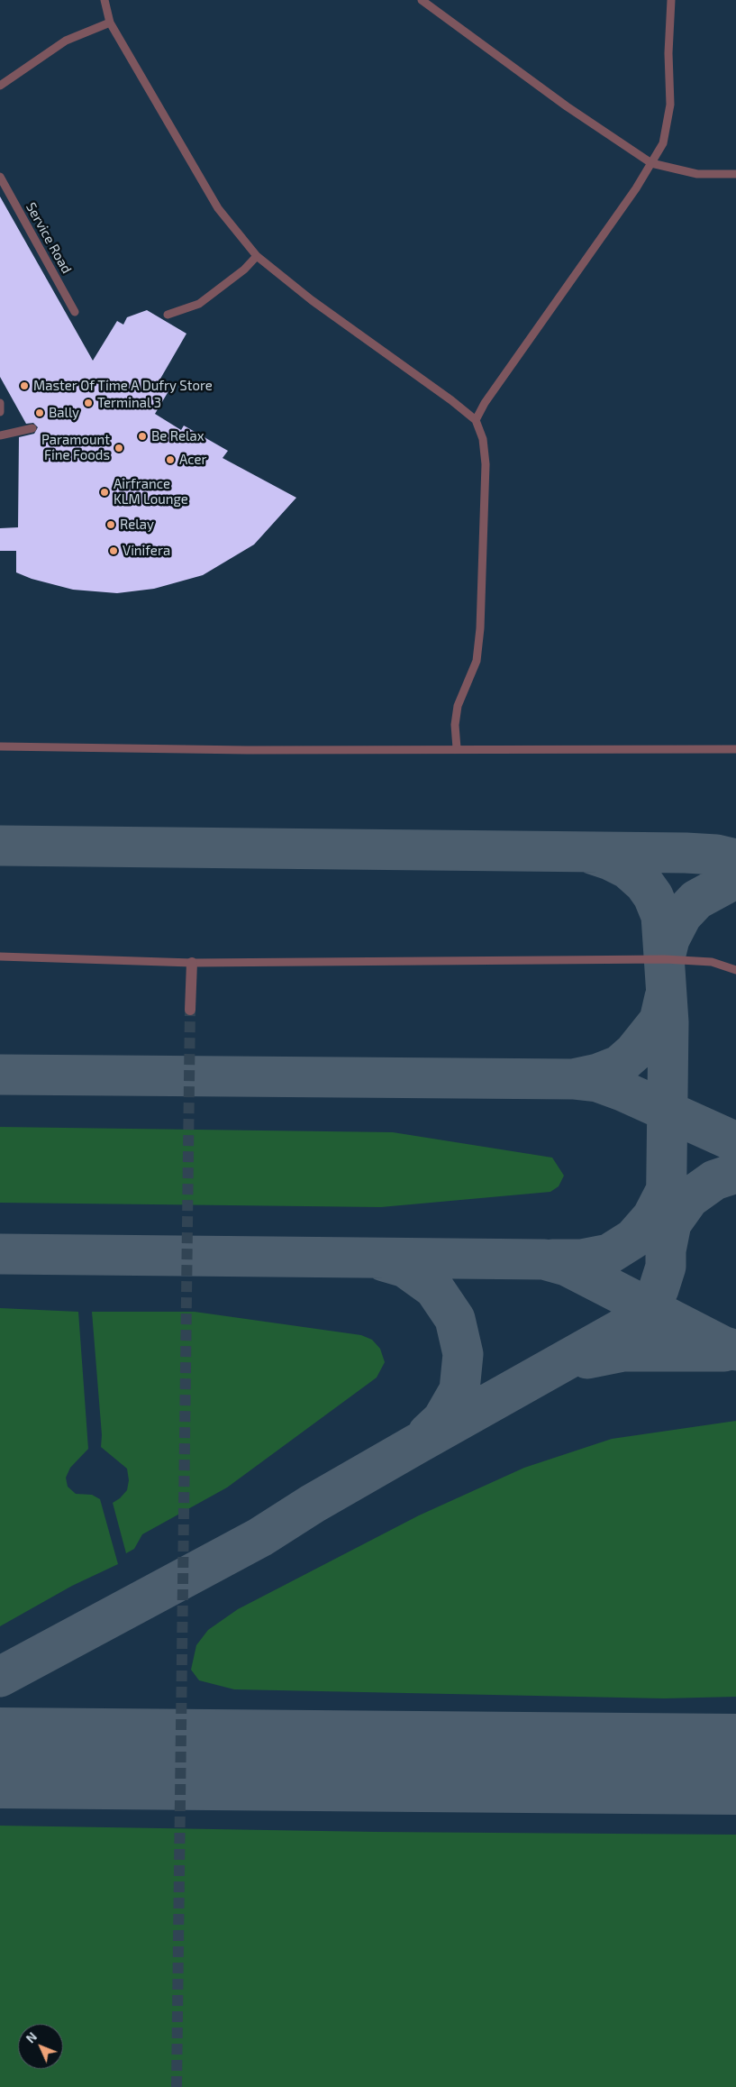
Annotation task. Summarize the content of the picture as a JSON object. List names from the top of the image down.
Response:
{
  "streets": {
    "lane": ["Service Road"]
  },
  "places": [
    "Master Of Time A Dufry Store",
    "Terminal 3",
    "Bally",
    "Be Relax",
    "Paramount Fine Foods",
    "Acer",
    "Airfrance KLM Lounge",
    "Relay",
    "Vinifera"
  ],
  "north": "top left"
}
